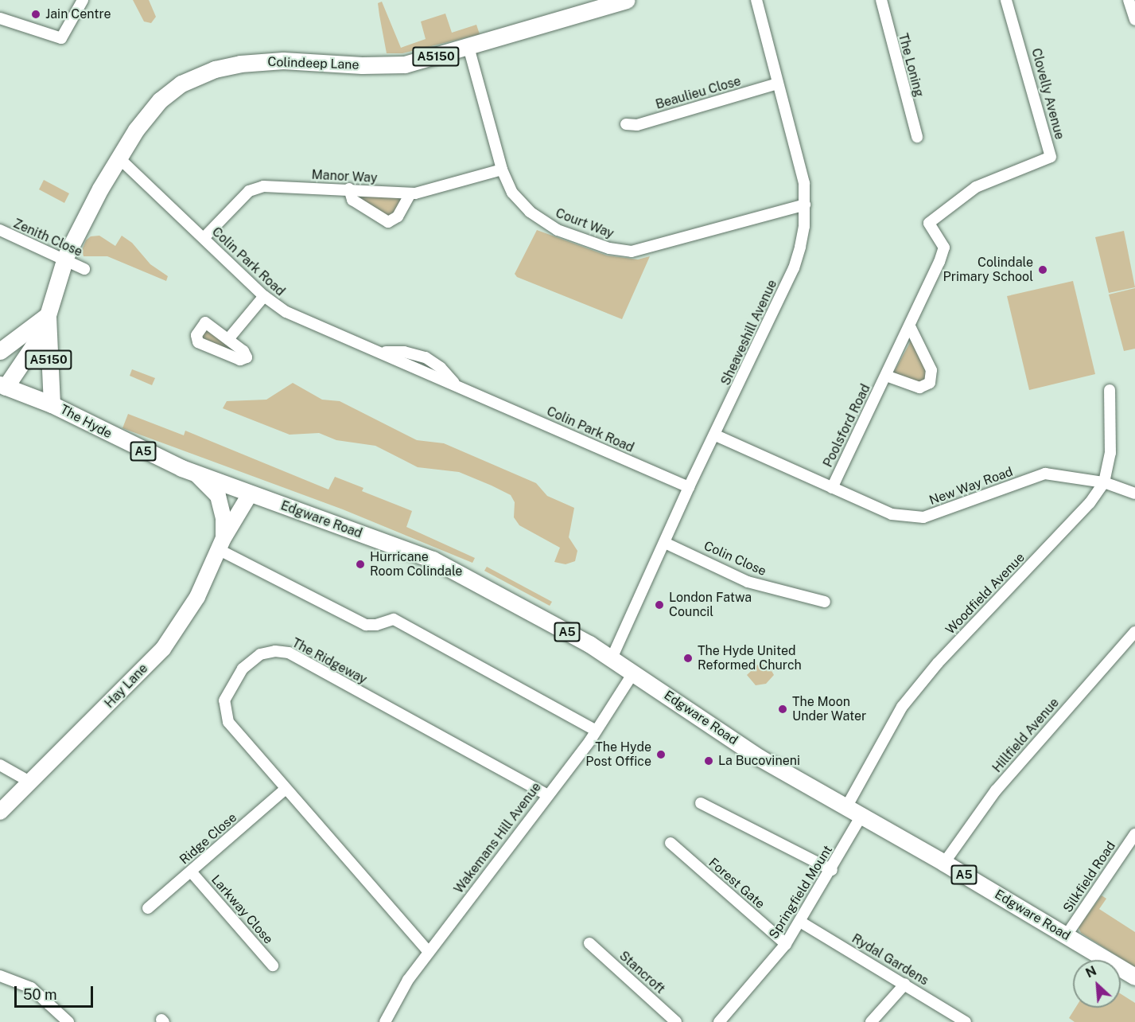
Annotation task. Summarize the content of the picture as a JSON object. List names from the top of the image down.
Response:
{
  "streets": {
    "main road": [
      "A5150",
      "Colindeep Lane",
      "The Hyde",
      "A5",
      "Edgware Road"
    ],
    "street": [
      "The Loning",
      "Beaulieu Close",
      "Clovelly Avenue",
      "Manor Way",
      "Court Way",
      "Zenith Close",
      "Colin Park Road",
      "Sheaveshill Avenue",
      "Poolsford Road",
      "New Way Road",
      "Colin Close",
      "Woodfield Avenue",
      "The Ridgeway",
      "Hay Lane",
      "Hillfield Avenue",
      "Wakemans Hill Avenue",
      "Ridge Close",
      "Silkfield Road",
      "Forest Gate",
      "Springfield Mount",
      "Larkway Close",
      "Rydal Gardens",
      "Stancroft"
    ]
  },
  "crossings": [
    ["A5150", "Colindeep Lane"],
    ["Colindeep Lane", "Court Way"],
    ["Colindeep Lane", "Zenith Close"],
    ["Colindeep Lane", "Colin Park Road"],
    ["Colindeep Lane", "The Hyde"],
    ["Beaulieu Close", "Sheaveshill Avenue"],
    ["Clovelly Avenue", "Poolsford Road"],
    ["Manor Way", "Court Way"],
    ["Manor Way", "Colin Park Road"],
    ["Court Way", "Sheaveshill Avenue"],
    ["Colin Park Road", "Sheaveshill Avenue"],
    ["Sheaveshill Avenue", "New Way Road"],
    ["Sheaveshill Avenue", "Edgware Road"],
    ["Sheaveshill Avenue", "Colin Close"],
    ["The Hyde", "Edgware Road"],
    ["The Hyde", "Hay Lane"],
    ["Poolsford Road", "New Way Road"],
    ["New Way Road", "Woodfield Avenue"],
    ["Edgware Road", "Woodfield Avenue"],
    ["Edgware Road", "Hay Lane"],
    ["Edgware Road", "Hillfield Avenue"],
    ["Edgware Road", "Wakemans Hill Avenue"],
    ["Edgware Road", "Silkfield Road"],
    ["Edgware Road", "Springfield Mount"],
    ["The Ridgeway", "Wakemans Hill Avenue"],
    ["The Ridgeway", "Ridge Close"],
    ["Ridge Close", "Larkway Close"],
    ["Forest Gate", "Springfield Mount"],
    ["Springfield Mount", "Rydal Gardens"]
  ],
  "places": [
    "Jain Centre",
    "Colindale Primary School",
    "Hurricane Room Colindale",
    "London Fatwa Council",
    "The Hyde United Reformed Church",
    "The Moon Under Water",
    "The Hyde Post Office",
    "La Bucovineni"
  ],
  "scale_bar": "50 m",
  "north": "top left"
}
